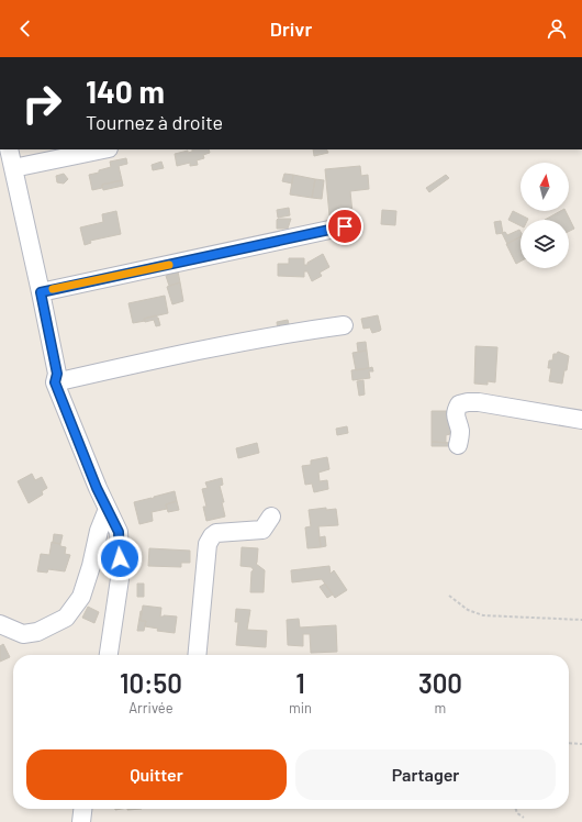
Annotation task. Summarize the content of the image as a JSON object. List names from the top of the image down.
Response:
{
  "north": "top",
  "page": {
    "header": "Drivr",
    "turn": ["140 m", "Tournez à droite"],
    "eta": [
      "10:50",
      "Arrivée",
      "1",
      "min",
      "300",
      "m"
    ],
    "buttons": ["Quitter", "Partager"]
  }
}
